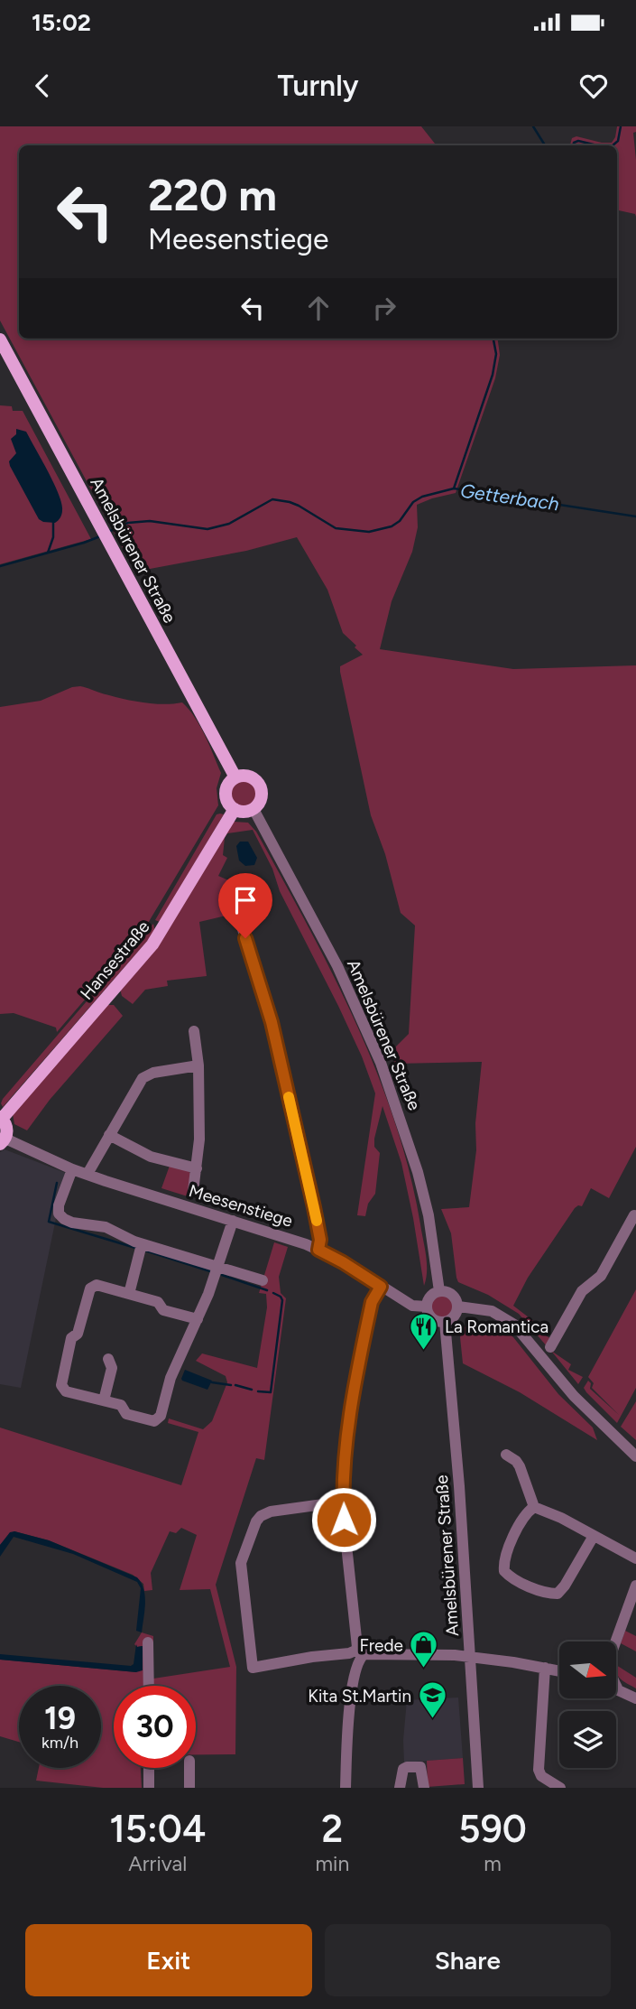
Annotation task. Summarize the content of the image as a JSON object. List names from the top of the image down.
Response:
{
  "streets": {
    "main road": ["Amelsbürener Straße", "Hansestraße"],
    "street": ["Meesenstiege"]
  },
  "crossings": [
    ["Amelsbürener Straße", "Hansestraße"],
    ["Amelsbürener Straße", "Meesenstiege"],
    ["Hansestraße", "Meesenstiege"]
  ],
  "water": ["Getterbach"],
  "places": {
    "restaurant": ["La Romantica"],
    "shop": ["Frede"],
    "school or university": ["Kita St.Martin"]
  },
  "north": "right",
  "page": {
    "status": "15:02",
    "header": "Turnly",
    "turn": ["220 m", "Meesenstiege"],
    "speed": "19 km/h",
    "limit": "30",
    "eta": [
      "15:04",
      "Arrival",
      "2",
      "min",
      "590",
      "m"
    ],
    "buttons": ["Exit", "Share"]
  }
}
